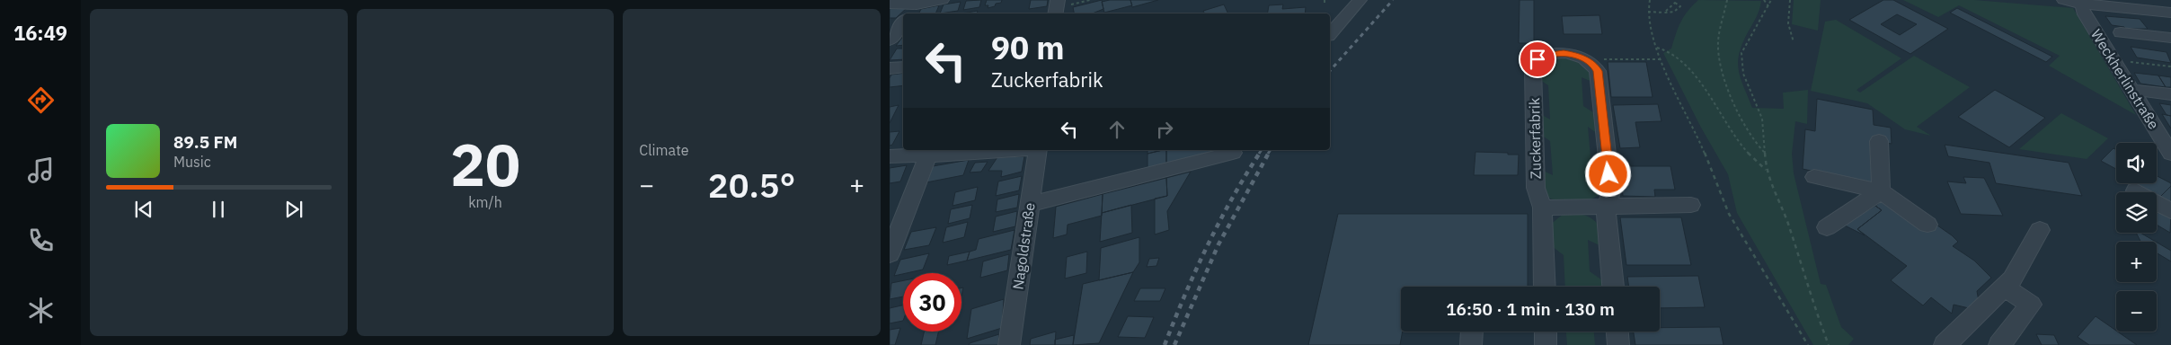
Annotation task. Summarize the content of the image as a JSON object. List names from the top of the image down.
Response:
{
  "streets": {
    "street": ["Weckherlinstraße", "Zuckerfabrik", "Nagoldstraße"]
  },
  "page": {
    "tabs": "16:49",
    "tile": [
      ["20", "km/h"],
      "Climate"
    ],
    "turn": ["90 m", "Zuckerfabrik"],
    "song": ["89.5 FM", "Music"],
    "map_buttons": ["+", "−"],
    "heat": ["−", "20.5°", "+"],
    "limit": "30",
    "trip": "16:50 · 1 min · 130 m"
  }
}
